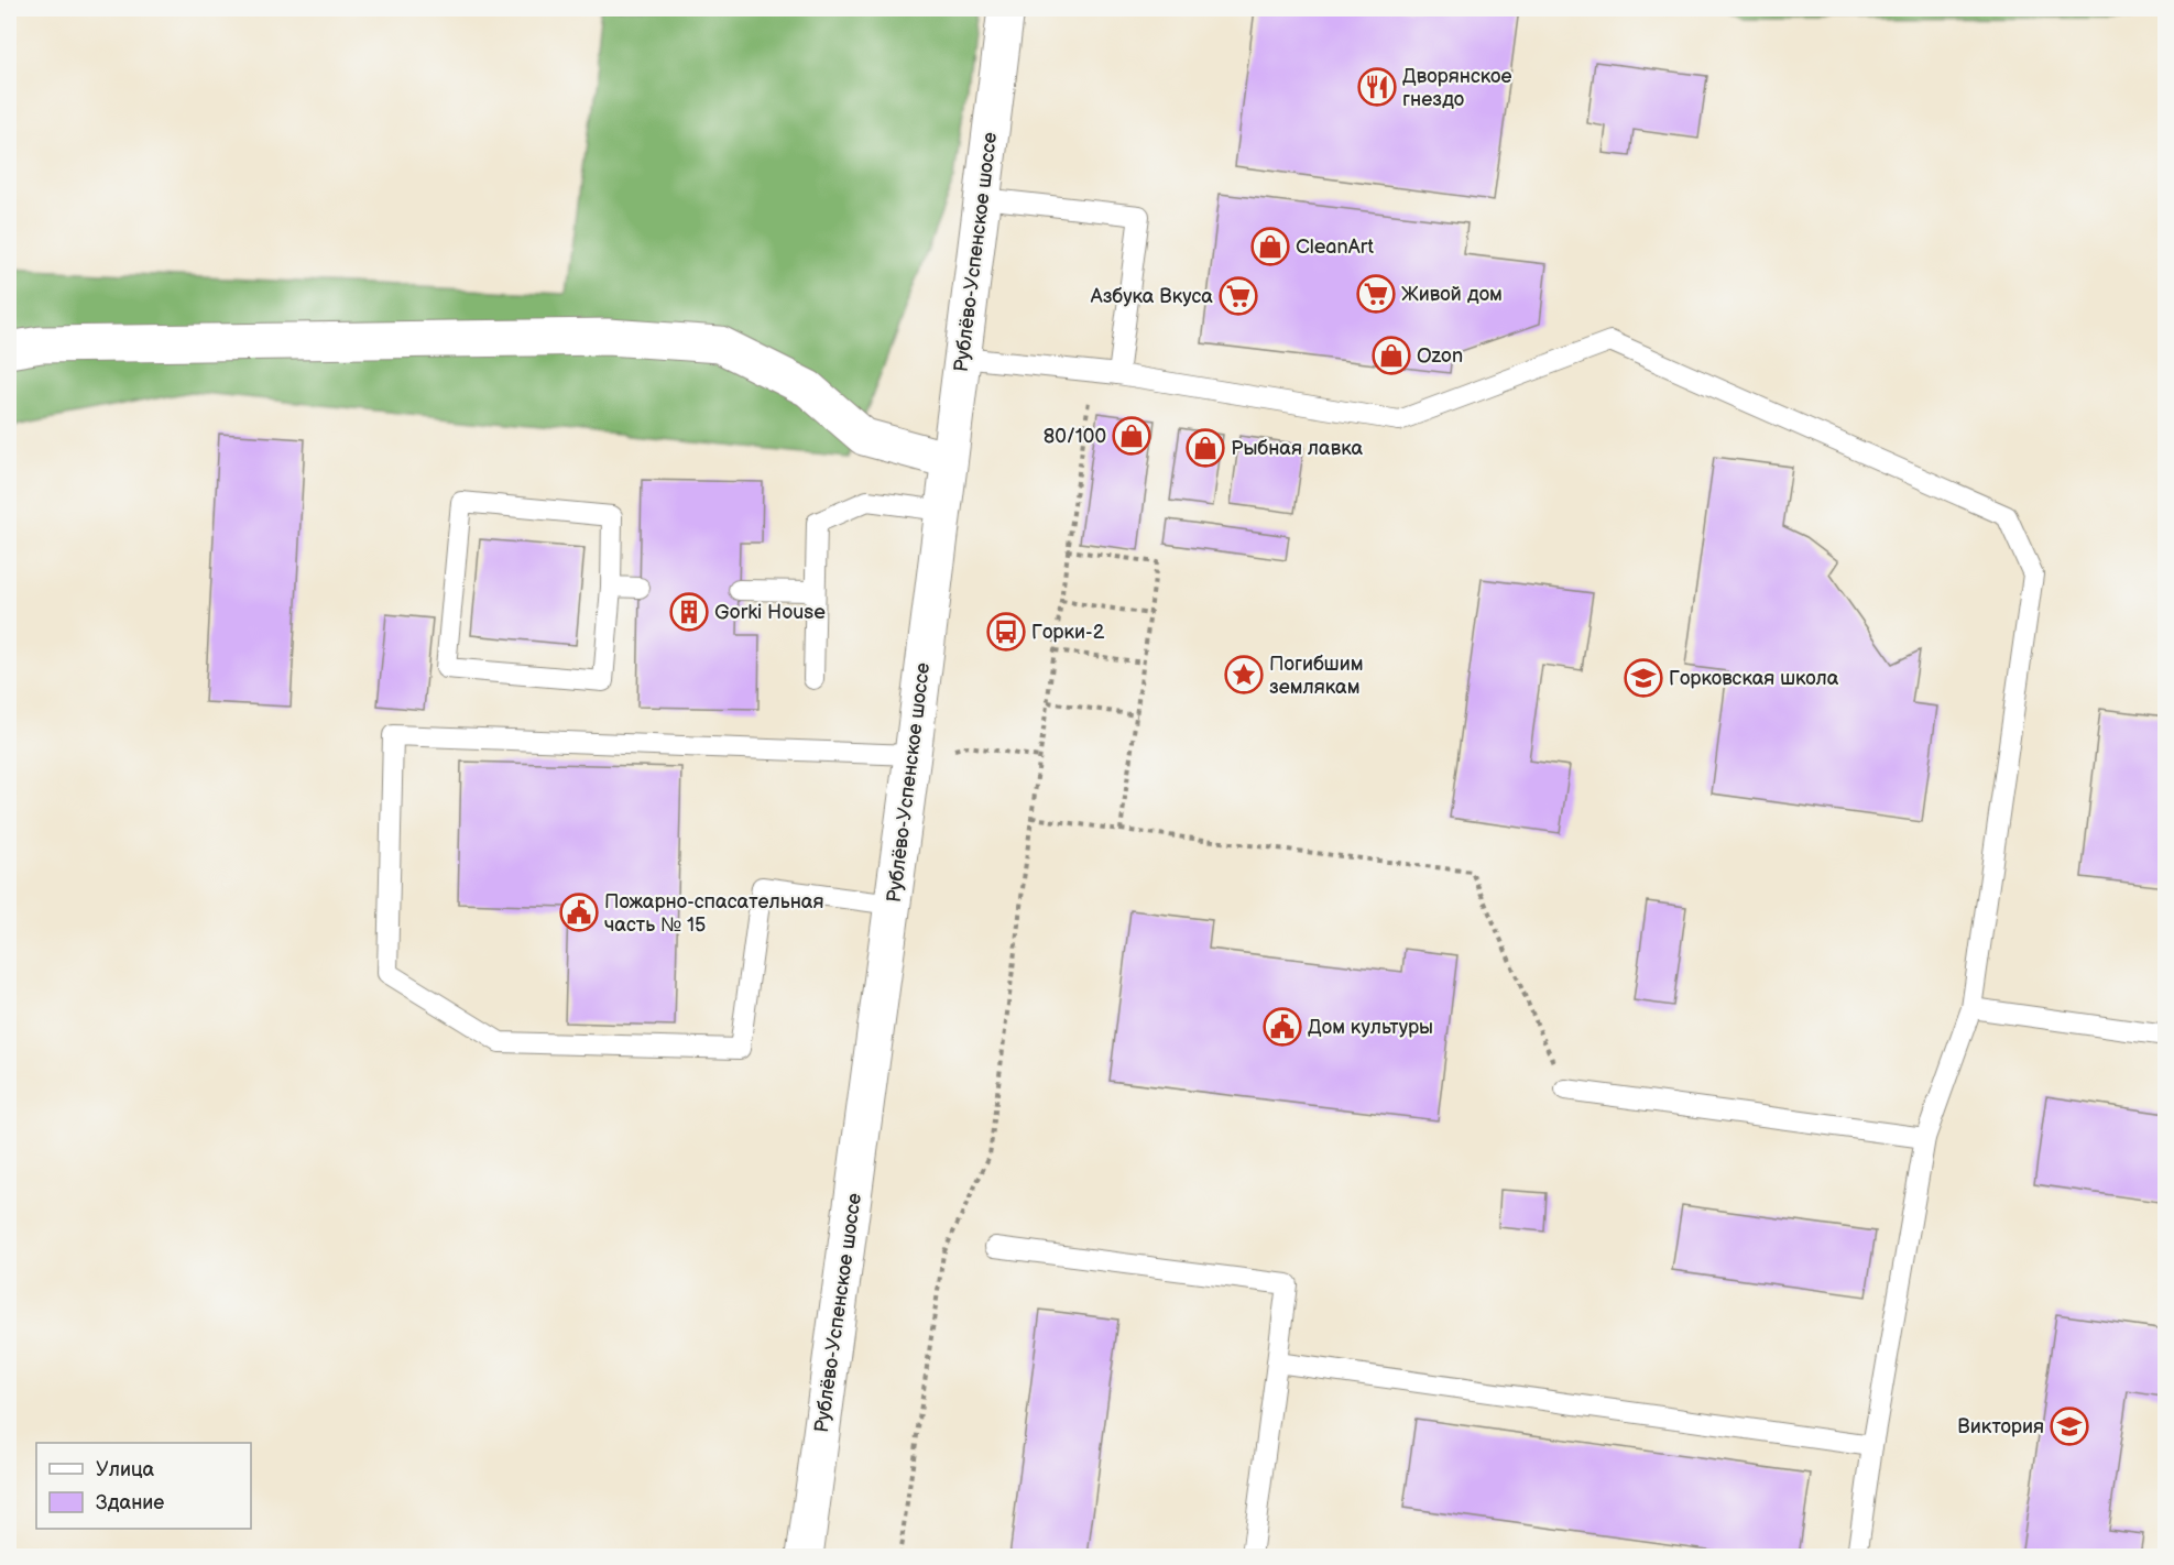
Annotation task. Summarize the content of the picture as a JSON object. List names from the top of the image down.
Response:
{
  "streets": {
    "main road": ["Рублёво-Успенское шоссе"]
  },
  "places": {
    "restaurant": ["Дворянское гнездо"],
    "shop": [
      "CleanArt",
      "Ozon",
      "80/100",
      "Рыбная лавка"
    ],
    "supermarket": ["Живой дом", "Азбука Вкуса"],
    "building": ["Gorki House"],
    "bus stop": ["Горки-2"],
    "place": ["Погибшим землякам"],
    "school or university": ["Горковская школа", "Виктория"],
    "public building": ["Пожарно-спасательная часть № 15", "Дом культуры"]
  },
  "legend": ["Улица", "Здание"]
}
